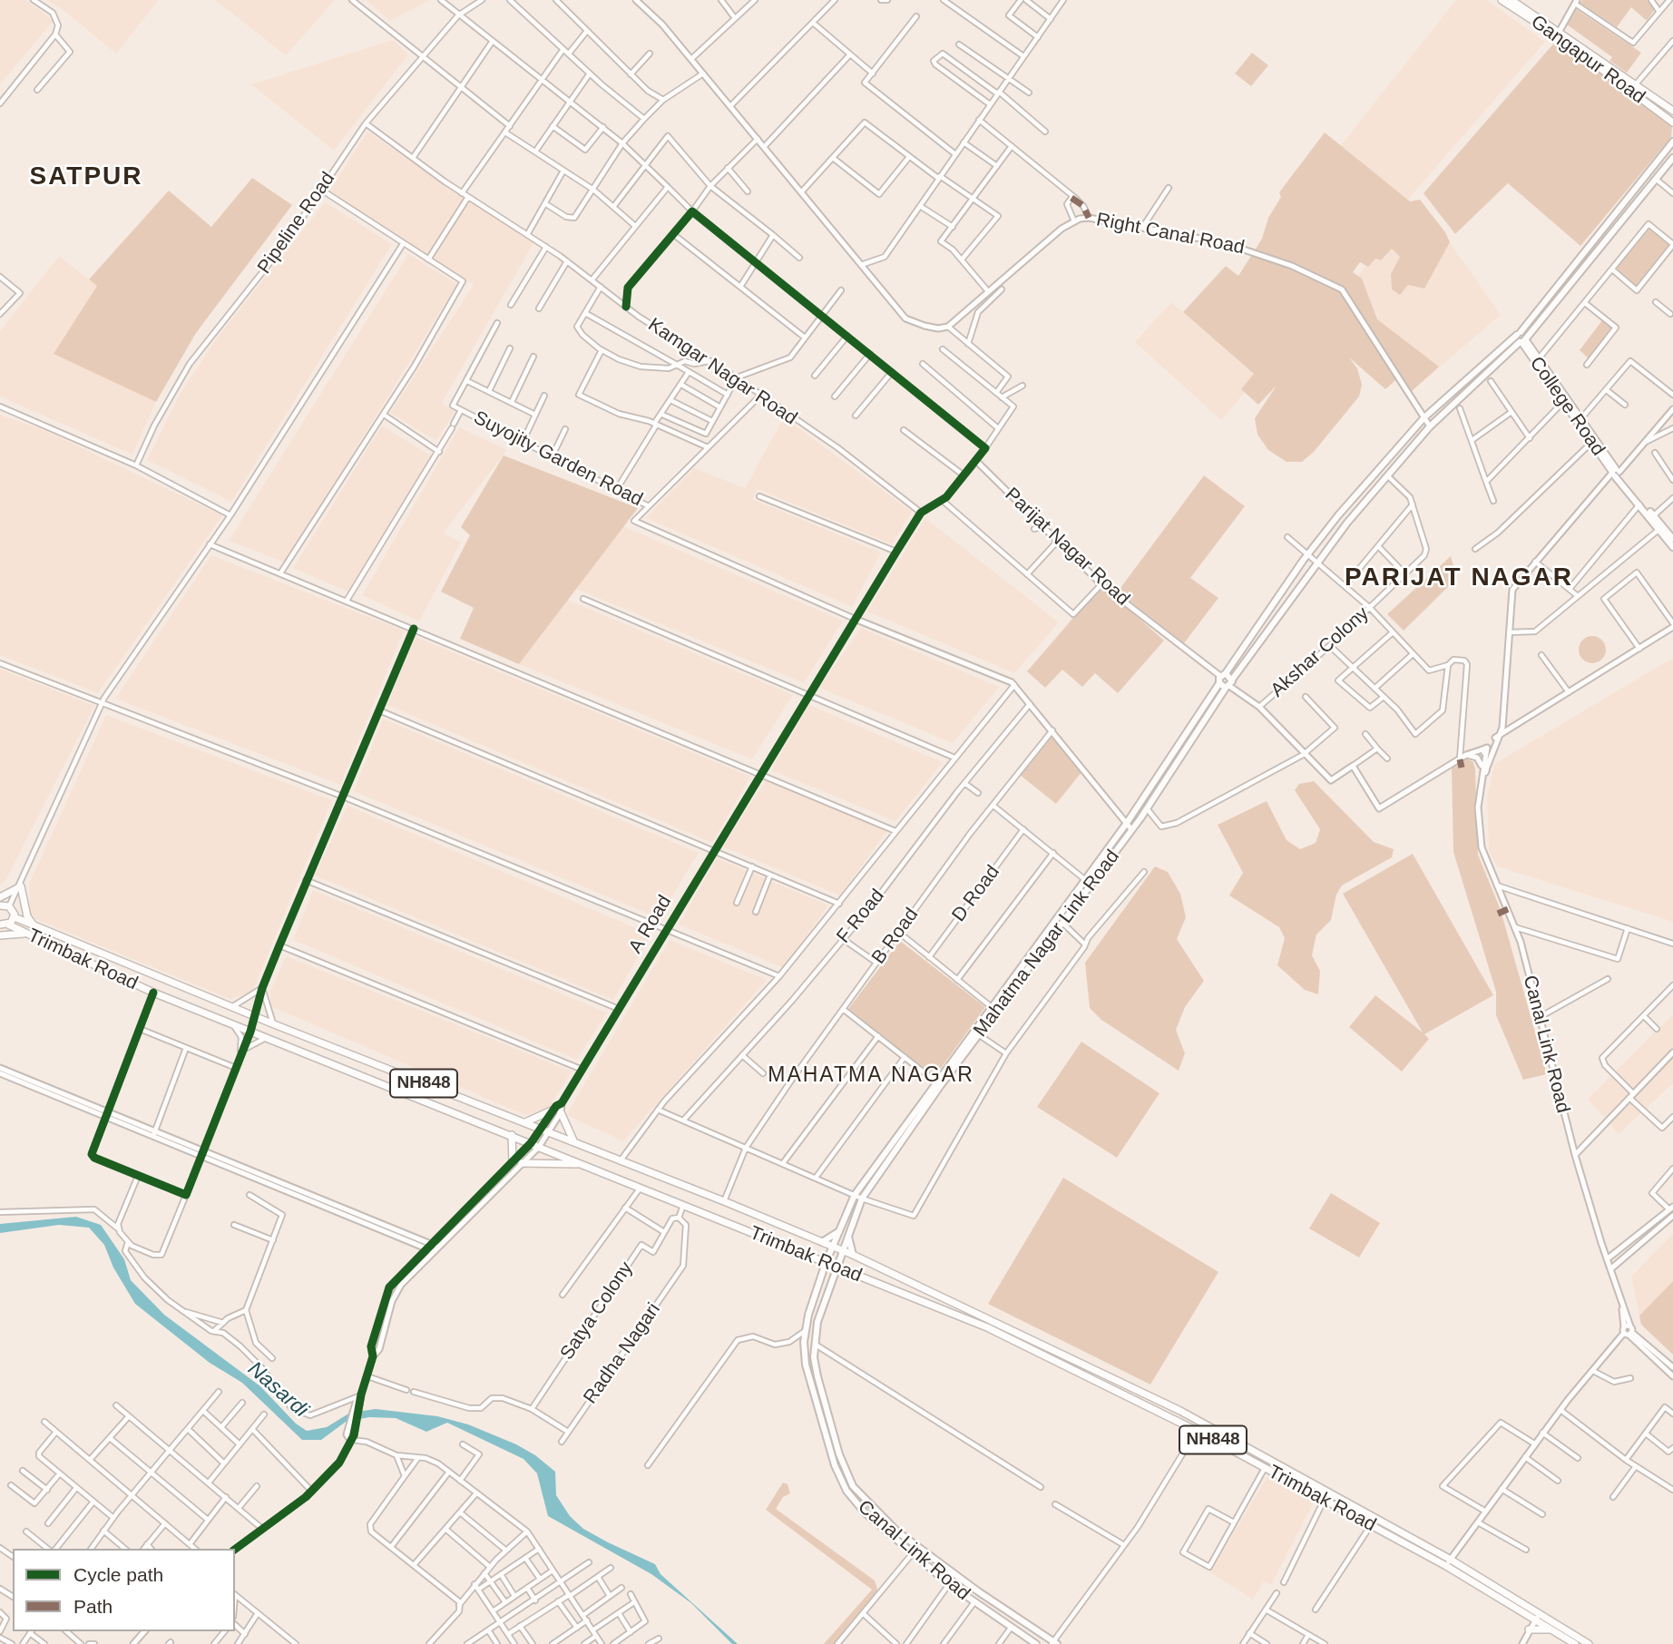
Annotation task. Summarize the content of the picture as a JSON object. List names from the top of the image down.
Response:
{
  "streets": {
    "main road": [
      "Gangapur Road",
      "College Road",
      "Mahatma Nagar Link Road",
      "Trimbak Road",
      "Canal Link Road",
      "NH848"
    ],
    "street": [
      "Pipeline Road",
      "Right Canal Road",
      "Kamgar Nagar Road",
      "Suyojity Garden Road",
      "Parijat Nagar Road",
      "Akshar Colony",
      "D Road",
      "F Road",
      "A Road",
      "B Road",
      "Satya Colony",
      "Radha Nagari"
    ]
  },
  "crossings": [
    ["Pipeline Road", "Kamgar Nagar Road"],
    ["Right Canal Road", "Mahatma Nagar Link Road"],
    ["Kamgar Nagar Road", "A Road"],
    ["College Road", "Mahatma Nagar Link Road"],
    ["College Road", "Canal Link Road"],
    ["Suyojity Garden Road", "A Road"],
    ["Parijat Nagar Road", "A Road"],
    ["Akshar Colony", "Mahatma Nagar Link Road"],
    ["B Road", "Trimbak Road"],
    ["Mahatma Nagar Link Road", "Trimbak Road"],
    ["Mahatma Nagar Link Road", "Canal Link Road"],
    ["Trimbak Road", "Canal Link Road"],
    ["Trimbak Road", "NH848"]
  ],
  "districts": ["SATPUR", "PARIJAT NAGAR", "MAHATMA NAGAR"],
  "water": ["Nasardi"],
  "legend": ["Cycle path", "Path"]
}
